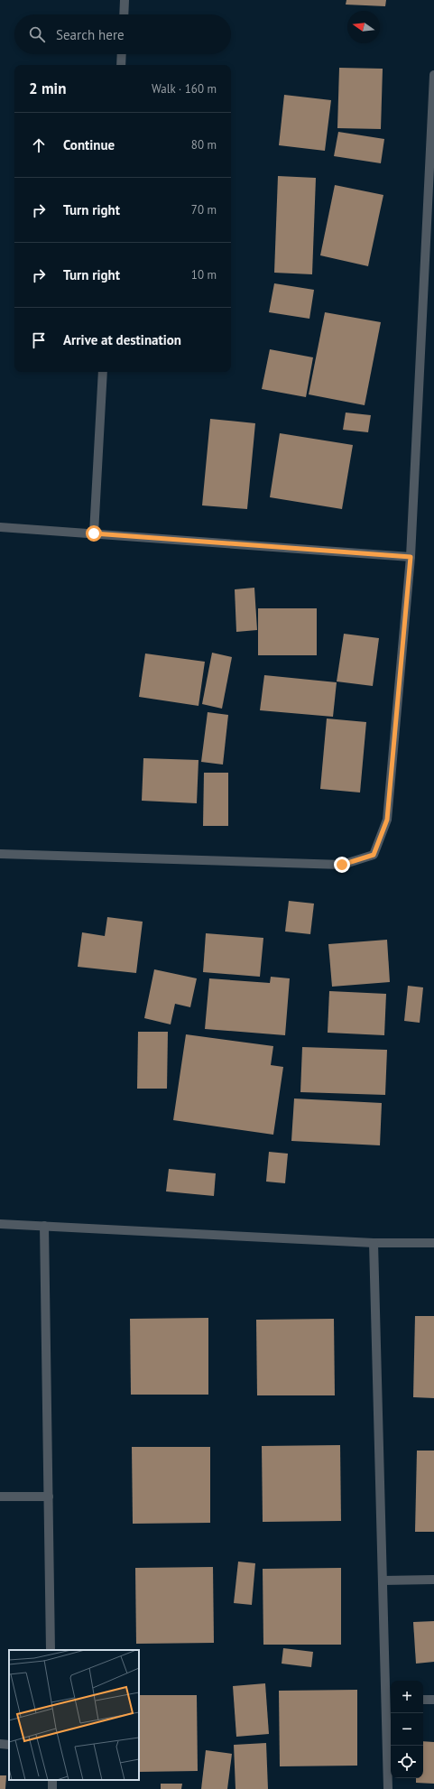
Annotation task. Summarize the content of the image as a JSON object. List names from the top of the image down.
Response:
{
  "north": "left",
  "page": {
    "search": "Search here",
    "heading": ["2 min", "Walk · 160 m"],
    "list": [
      ["Continue", "80 m"],
      ["Turn right", "70 m"],
      ["Turn right", "10 m"],
      "Arrive at destination"
    ],
    "map_buttons": ["+", "−"]
  }
}
